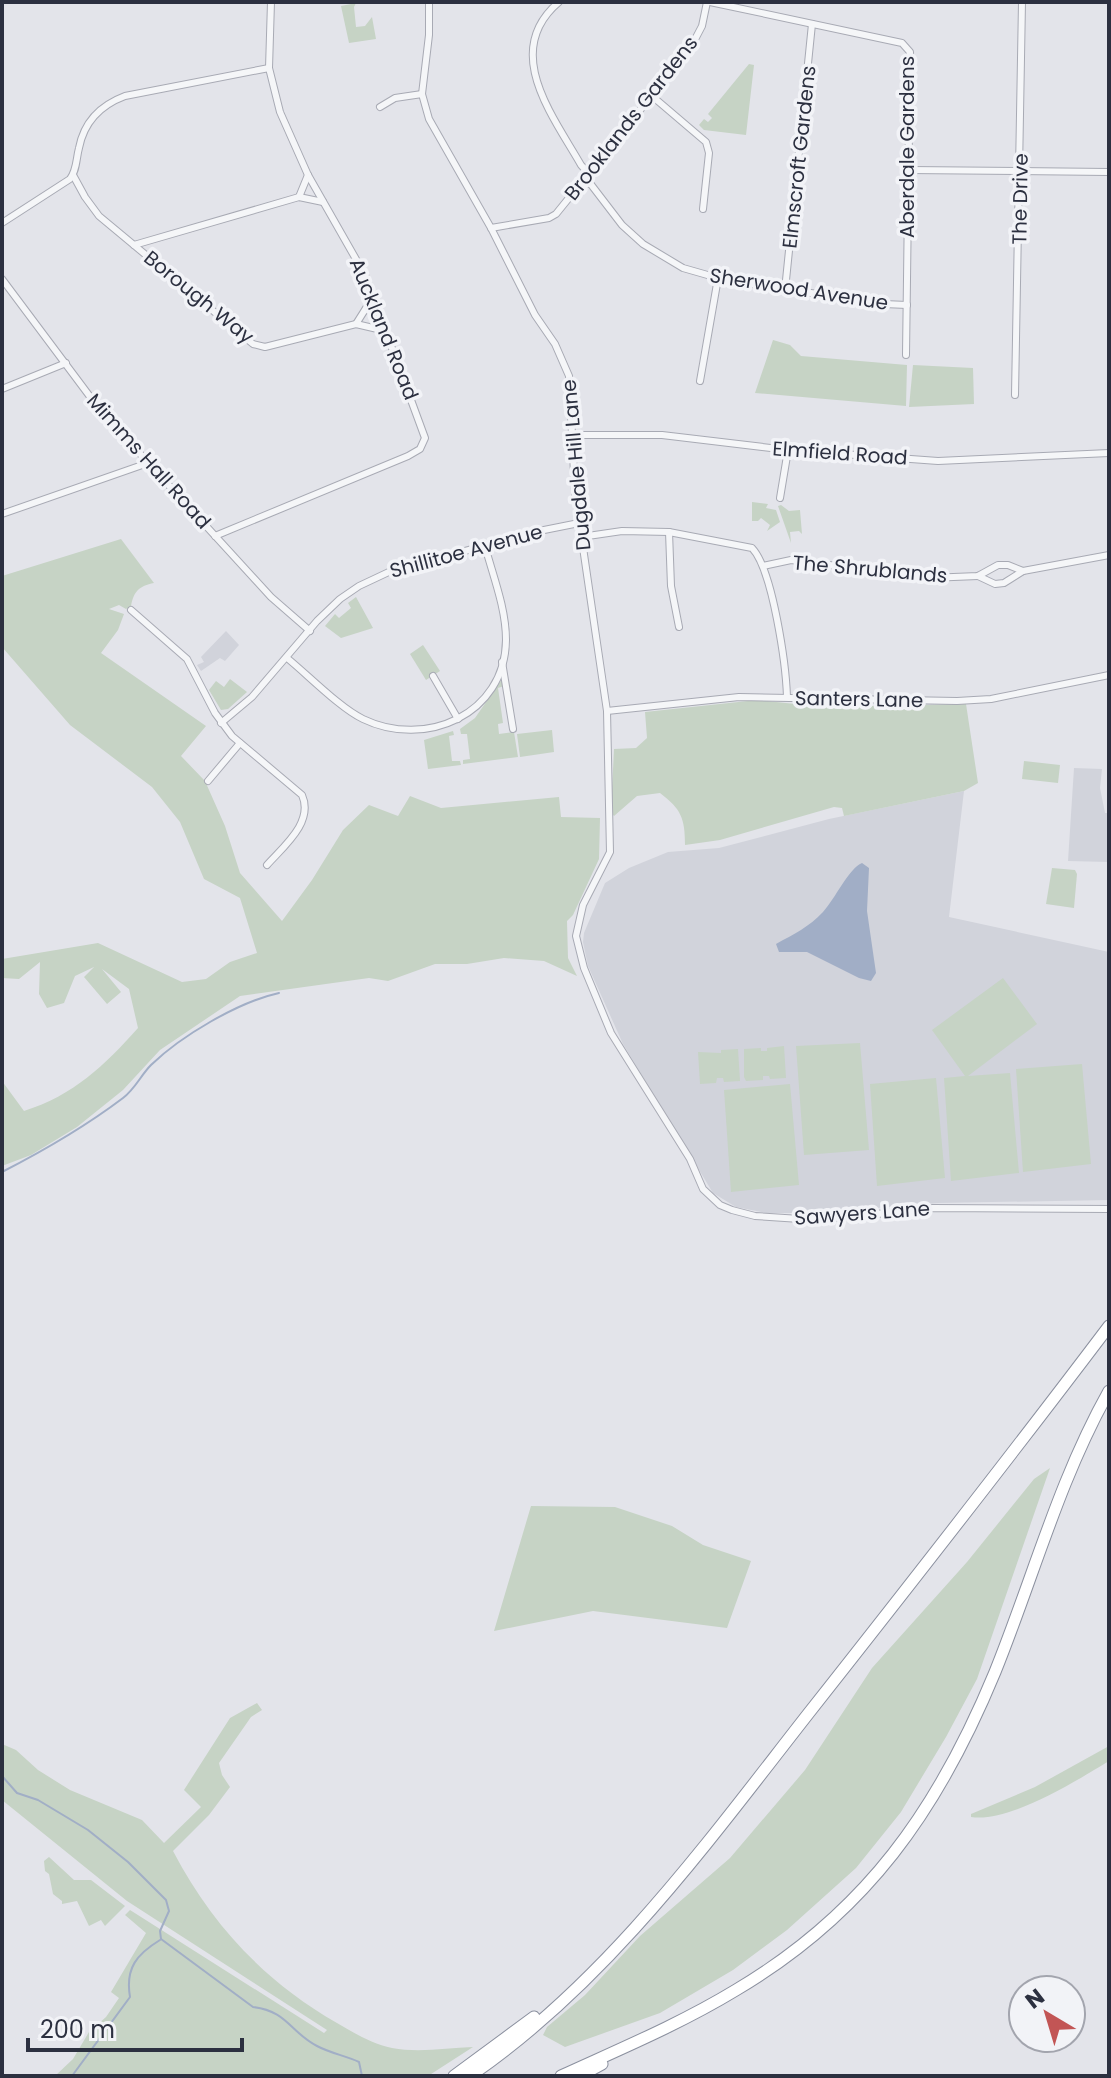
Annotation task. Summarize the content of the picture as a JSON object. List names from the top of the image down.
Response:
{
  "streets": {
    "street": [
      "Brooklands Gardens",
      "Aberdale Gardens",
      "Elmscroft Gardens",
      "The Drive",
      "Sherwood Avenue",
      "Borough Way",
      "Auckland Road",
      "Elmfield Road",
      "Mimms Hall Road",
      "Dugdale Hill Lane",
      "Shillitoe Avenue",
      "The Shrublands",
      "Santers Lane",
      "Sawyers Lane"
    ]
  },
  "crossings": [
    ["Brooklands Gardens", "Aberdale Gardens"],
    ["Brooklands Gardens", "Sherwood Avenue"],
    ["Brooklands Gardens", "Dugdale Hill Lane"],
    ["Aberdale Gardens", "Elmscroft Gardens"],
    ["Aberdale Gardens", "Sherwood Avenue"],
    ["Elmscroft Gardens", "Sherwood Avenue"],
    ["Borough Way", "Auckland Road"],
    ["Auckland Road", "Mimms Hall Road"],
    ["Elmfield Road", "Dugdale Hill Lane"],
    ["Mimms Hall Road", "Shillitoe Avenue"],
    ["Dugdale Hill Lane", "Shillitoe Avenue"],
    ["Dugdale Hill Lane", "Santers Lane"],
    ["Dugdale Hill Lane", "Sawyers Lane"]
  ],
  "scale_bar": "200 m",
  "north": "top left"
}
